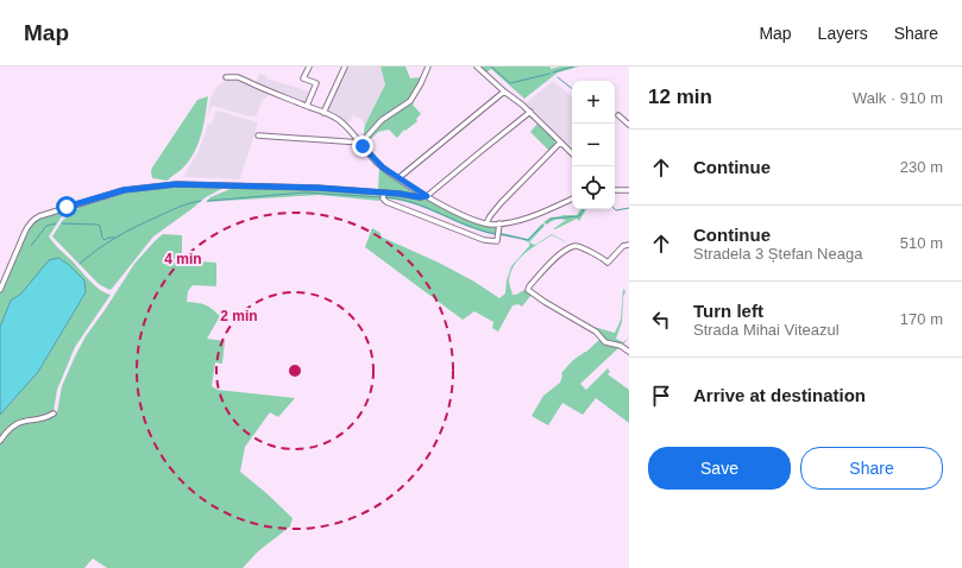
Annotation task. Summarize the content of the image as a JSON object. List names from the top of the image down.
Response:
{
  "page": {
    "header": "Map",
    "nav": ["Map", "Layers", "Share"],
    "heading": ["12 min", "Walk · 910 m"],
    "map_buttons": ["+", "−"],
    "list": [
      ["Continue", "230 m"],
      ["Continue", "Stradela 3 Ștefan Neaga", "510 m"],
      ["Turn left", "Strada Mihai Viteazul", "170 m"],
      "Arrive at destination"
    ],
    "buttons": ["Save", "Share"]
  },
  "rings": ["4 min", "2 min"]
}
